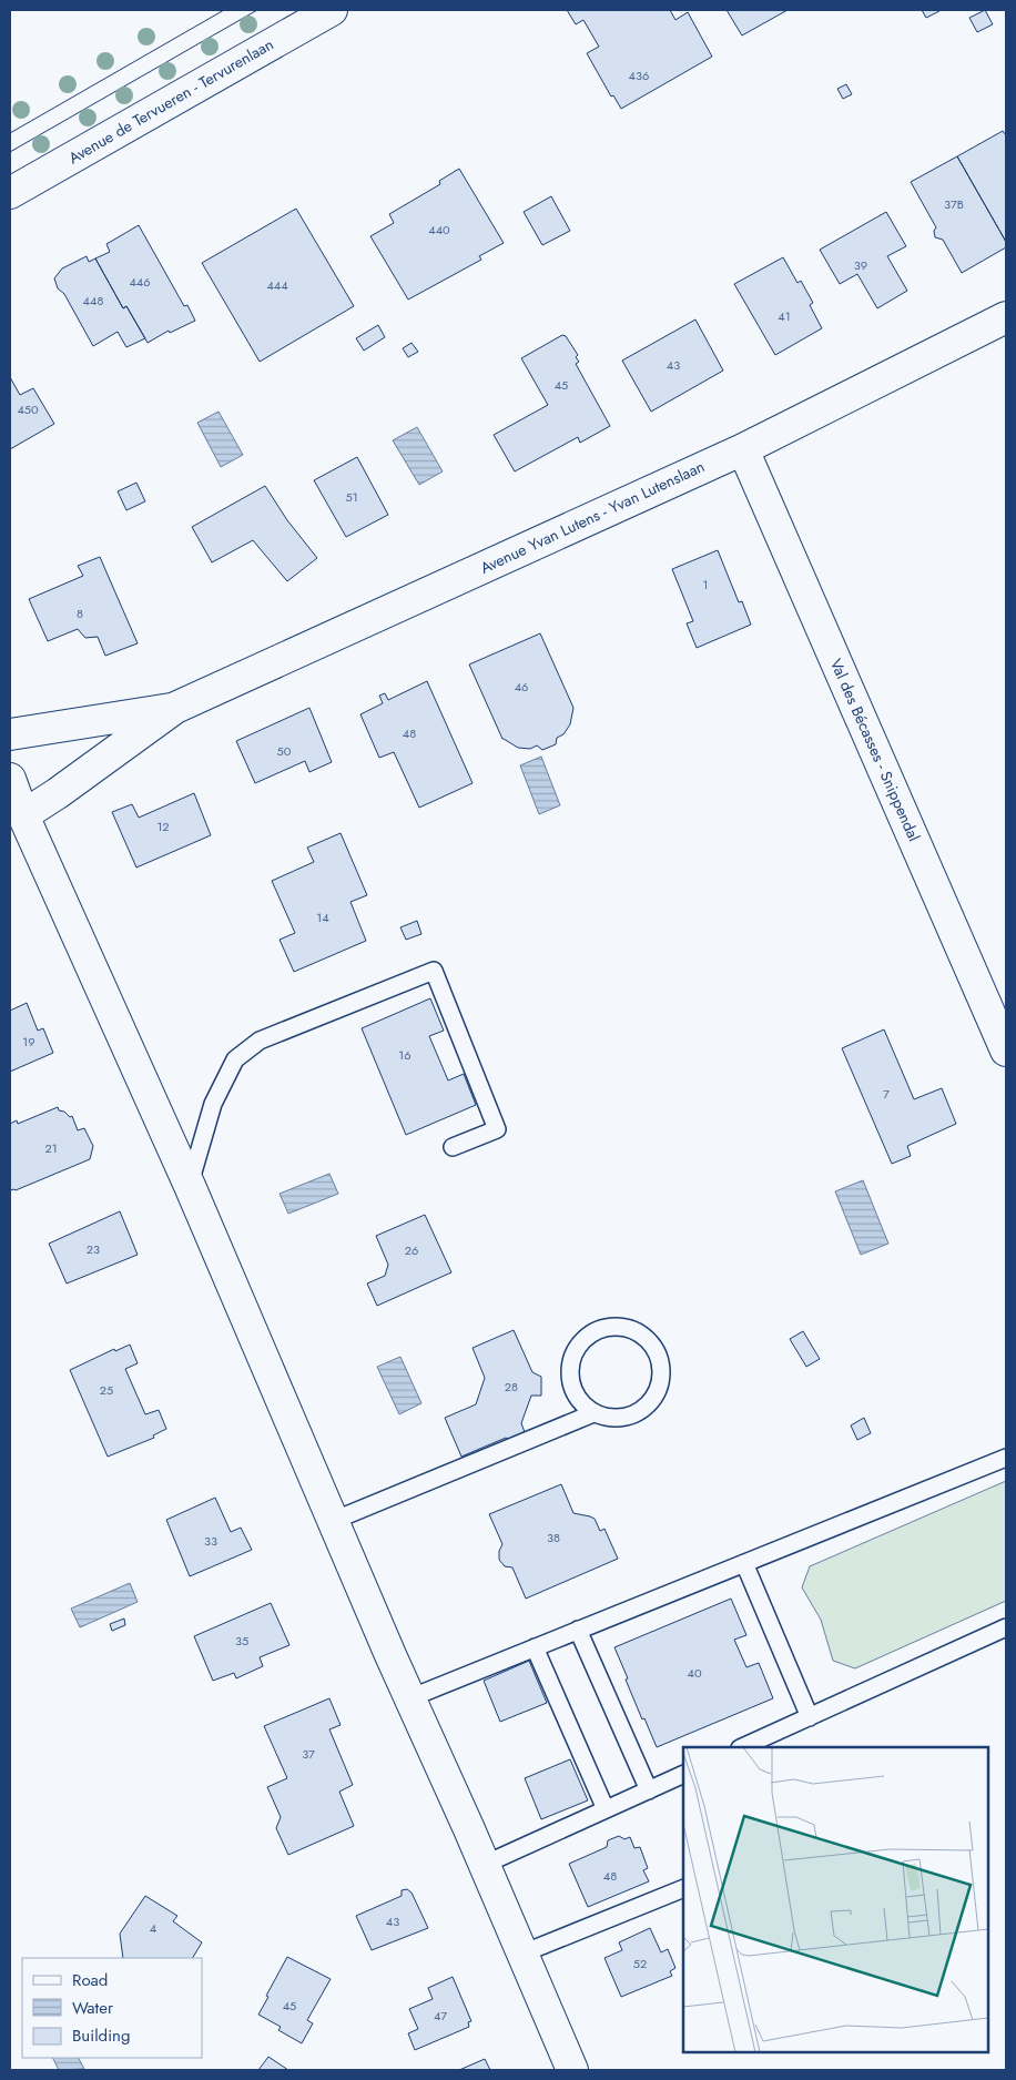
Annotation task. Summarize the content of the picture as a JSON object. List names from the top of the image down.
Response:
{
  "streets": {
    "street": ["Avenue de Tervueren - Tervurenlaan", "Avenue Yvan Lutens - Yvan Lutenslaan", "Val des Bécasses - Snippendal"]
  },
  "crossings": [
    ["Avenue Yvan Lutens - Yvan Lutenslaan", "Val des Bécasses - Snippendal"]
  ],
  "house_numbers": [
    "436",
    "37B",
    "440",
    "39",
    "446",
    "444",
    "448",
    "41",
    "43",
    "45",
    "450",
    "51",
    "1",
    "8",
    "46",
    "48",
    "50",
    "12",
    "14",
    "19",
    "16",
    "7",
    "21",
    "23",
    "26",
    "28",
    "25",
    "38",
    "33",
    "35",
    "40",
    "37",
    "48",
    "43",
    "4",
    "52",
    "45",
    "47"
  ],
  "legend": ["Road", "Water", "Building"]
}
